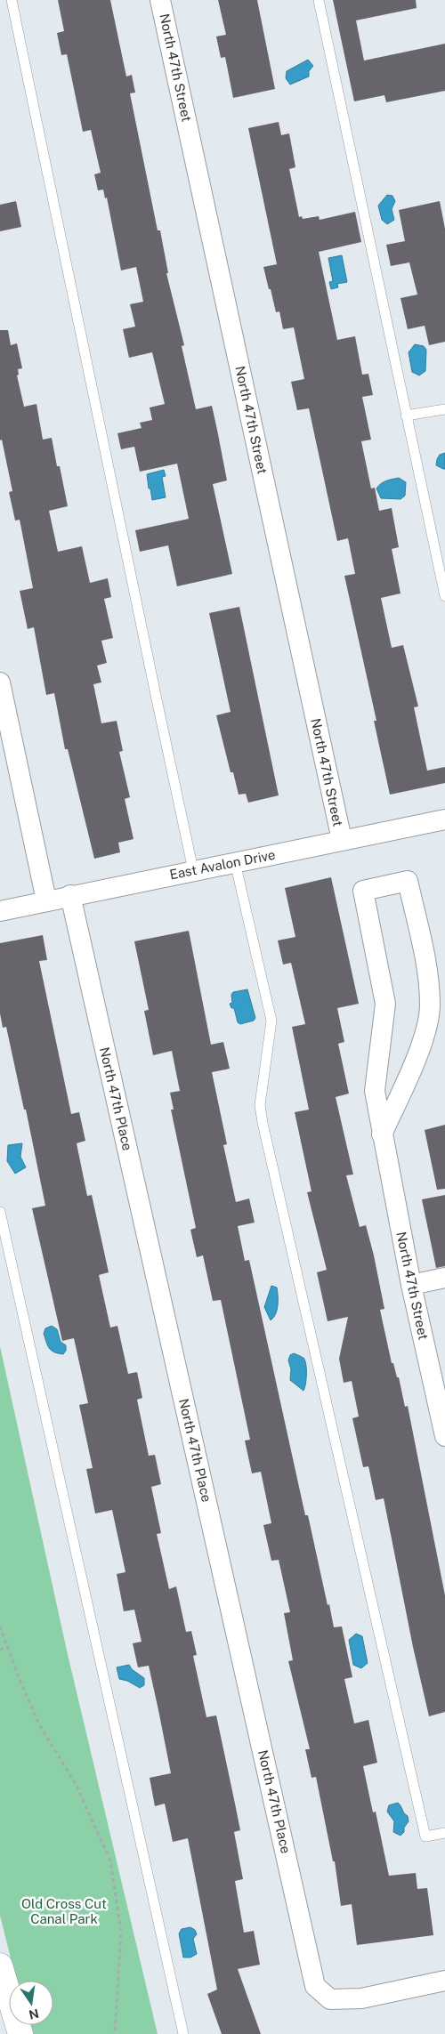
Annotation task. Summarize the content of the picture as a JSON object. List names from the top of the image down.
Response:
{
  "streets": {
    "street": ["North 47th Street", "East Avalon Drive", "North 47th Place"]
  },
  "crossings": [
    ["North 47th Street", "East Avalon Drive"],
    ["East Avalon Drive", "North 47th Place"]
  ],
  "parks": ["Old Cross Cut Canal Park"],
  "north": "bottom"
}
